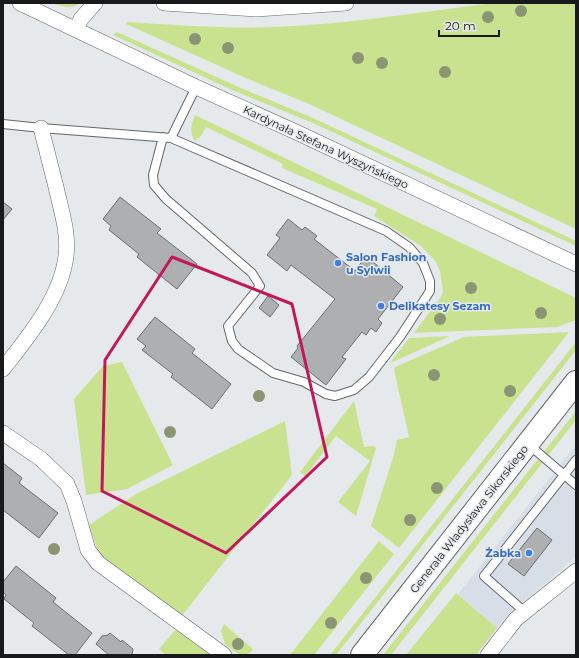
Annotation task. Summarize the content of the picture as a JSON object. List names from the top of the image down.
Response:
{
  "streets": {
    "street": ["Kardynała Stefana Wyszyńskiego", "Generała Władysława Sikorskiego"]
  },
  "places": ["Salon Fashion u Sylwii", "Delikatesy Sezam", "Żabka"],
  "scale_bar": "20 m"
}
